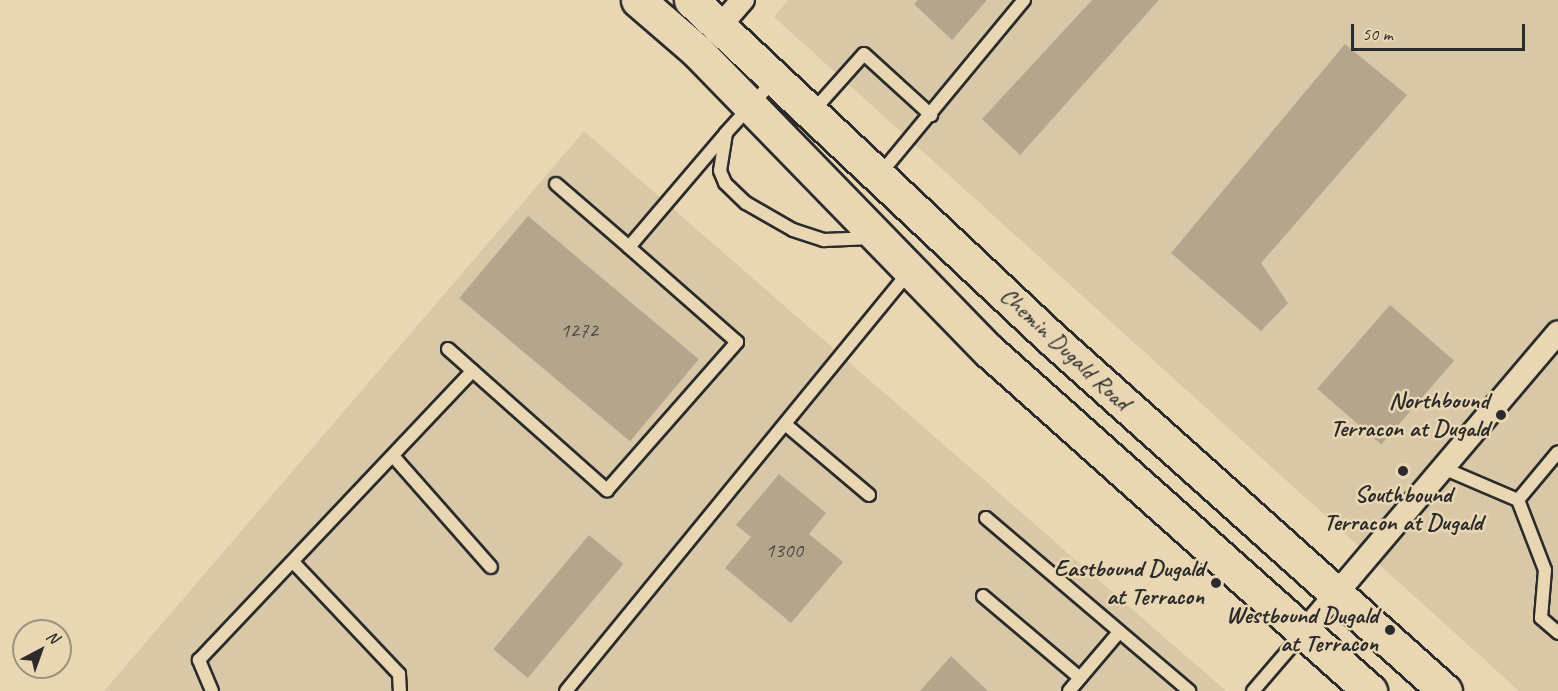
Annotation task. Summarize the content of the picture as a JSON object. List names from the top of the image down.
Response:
{
  "streets": {
    "main road": ["Chemin Dugald Road"]
  },
  "places": [
    "Northbound Terracon at Dugald",
    "Southbound Terracon at Dugald",
    "Eastbound Dugald at Terracon",
    "Westbound Dugald at Terracon"
  ],
  "house_numbers": ["1272", "1300"],
  "scale_bar": "50 m",
  "north": "top right"
}
